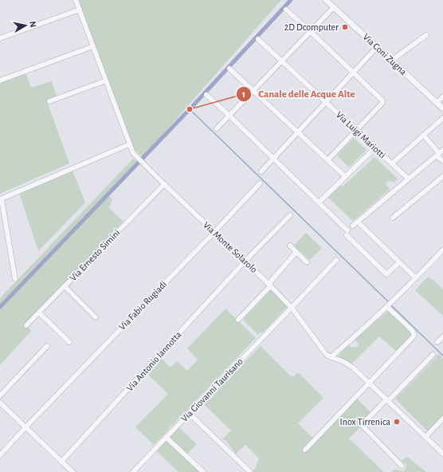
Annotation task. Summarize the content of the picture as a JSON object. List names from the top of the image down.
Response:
{
  "streets": {
    "street": [
      "Via Coni Zugna",
      "Via Luigi Mariotti",
      "Via Monte Solarolo",
      "Via Ernesto Simini",
      "Via Fabio Rugiadi",
      "Via Antonio Iannotta",
      "Via Giovanni Taurisano"
    ]
  },
  "crossings": [
    ["Via Monte Solarolo", "Via Ernesto Simini"],
    ["Via Monte Solarolo", "Via Fabio Rugiadi"],
    ["Via Monte Solarolo", "Via Antonio Iannotta"],
    ["Via Monte Solarolo", "Via Giovanni Taurisano"]
  ],
  "places": ["2D Dcomputer", "Canale delle Acque Alte", "Inox Tirrenica"],
  "north": "right"
}
